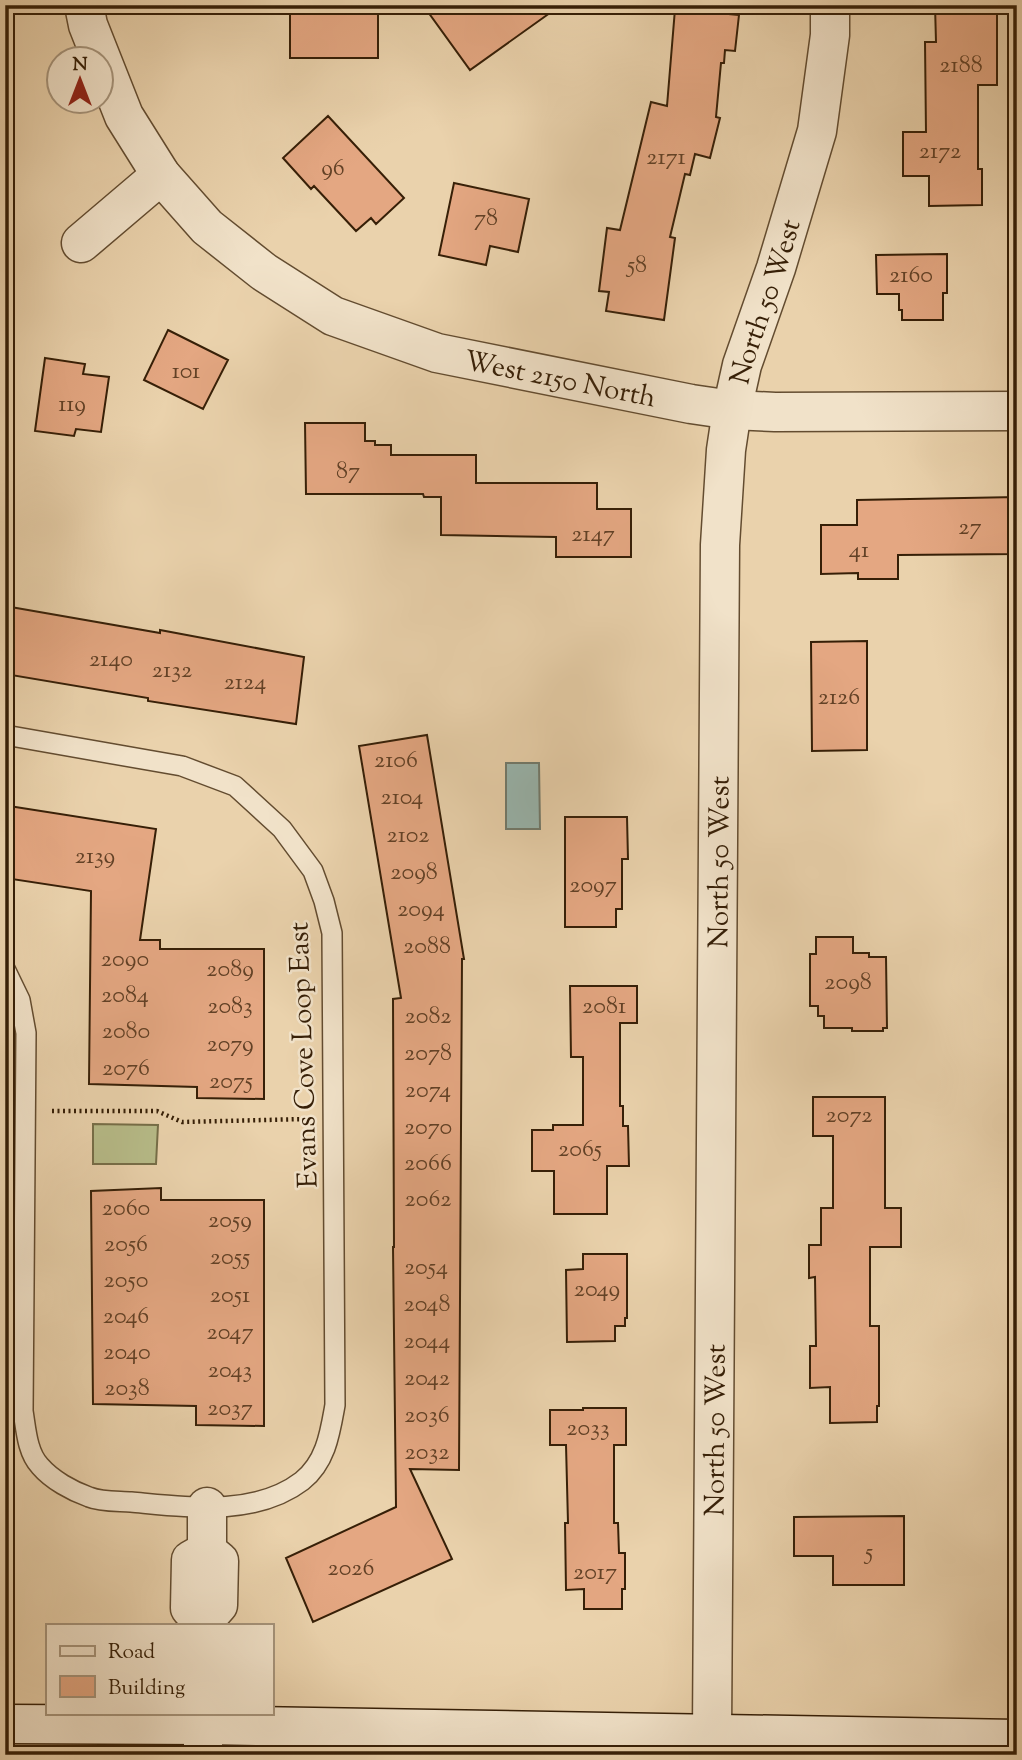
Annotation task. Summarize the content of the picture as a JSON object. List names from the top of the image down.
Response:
{
  "streets": {
    "street": ["North 50 West", "West 2150 North"],
    "lane": ["Evans Cove Loop East"]
  },
  "crossings": [
    ["North 50 West", "West 2150 North"]
  ],
  "house_numbers": [
    "2188",
    "2172",
    "2171",
    "96",
    "78",
    "58",
    "2160",
    "101",
    "119",
    "87",
    "27",
    "2147",
    "41",
    "2140",
    "2132",
    "2124",
    "2126",
    "2106",
    "2104",
    "2102",
    "2139",
    "2098",
    "2097",
    "2094",
    "2088",
    "2090",
    "2089",
    "2098",
    "2084",
    "2083",
    "2081",
    "2082",
    "2080",
    "2079",
    "2078",
    "2076",
    "2075",
    "2074",
    "2072",
    "2070",
    "2065",
    "2066",
    "2062",
    "2060",
    "2059",
    "2056",
    "2055",
    "2054",
    "2050",
    "2049",
    "2051",
    "2048",
    "2046",
    "2047",
    "2044",
    "2040",
    "2043",
    "2042",
    "2038",
    "2037",
    "2036",
    "2033",
    "2032",
    "5",
    "2026",
    "2017"
  ],
  "legend": ["Road", "Building"],
  "north": "top"
}
